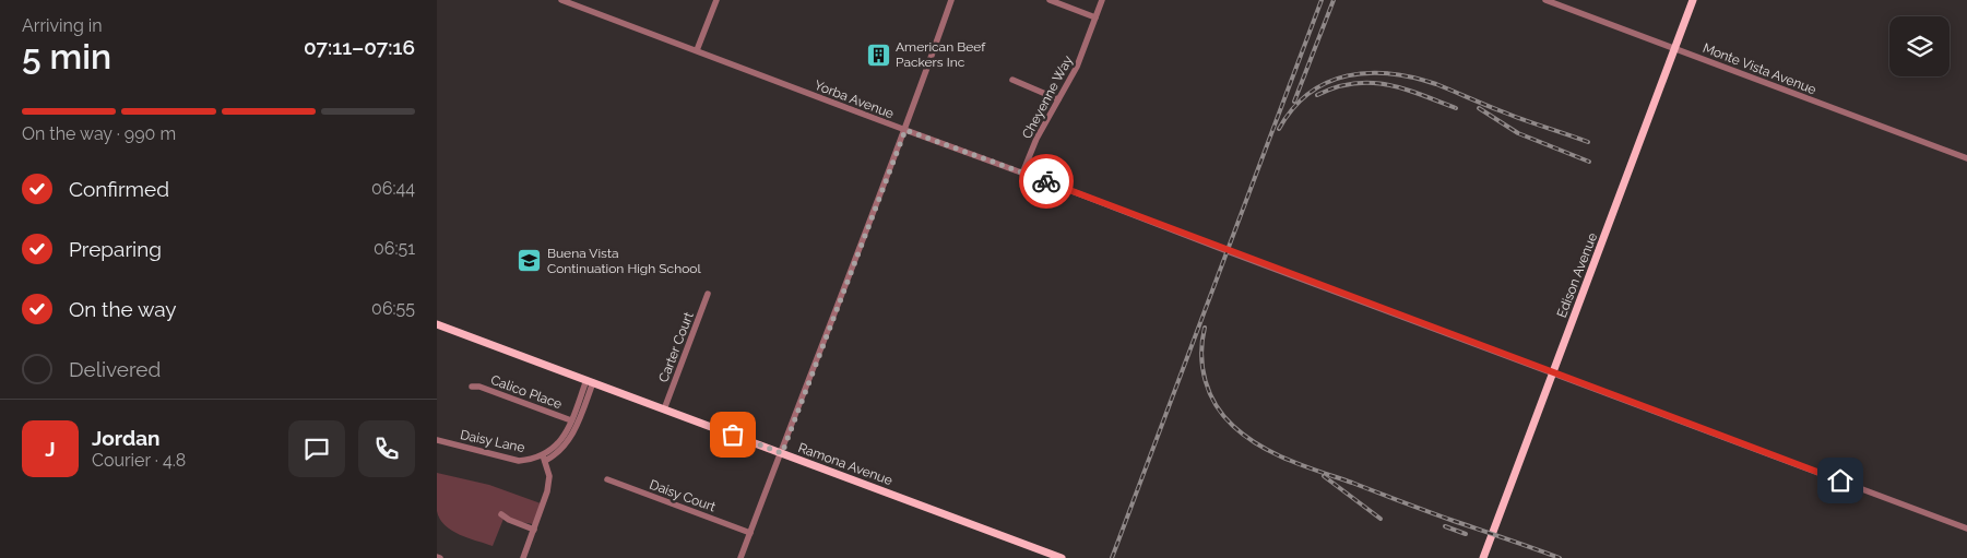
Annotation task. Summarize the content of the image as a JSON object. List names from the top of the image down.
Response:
{
  "streets": {
    "main road": ["Edison Avenue", "Ramona Avenue"],
    "street": [
      "Monte Vista Avenue",
      "Cheyenne Way",
      "Yorba Avenue",
      "Carter Court",
      "Calico Place",
      "Daisy Lane",
      "Daisy Court"
    ]
  },
  "crossings": [
    ["Monte Vista Avenue", "Edison Avenue"],
    ["Cheyenne Way", "Yorba Avenue"],
    ["Yorba Avenue", "Edison Avenue"],
    ["Carter Court", "Ramona Avenue"]
  ],
  "places": {
    "building": ["American Beef Packers Inc"],
    "school or university": ["Buena Vista Continuation High School"]
  },
  "page": {
    "heading": ["5 min", "Arriving in", "07:11–07:16"],
    "panel": ["Jordan", "Courier · 4.8"],
    "bar": "On the way · 990 m",
    "list": [
      ["Confirmed", "06:44"],
      ["Preparing", "06:51"],
      ["On the way", "06:55"],
      "Delivered"
    ],
    "round": "J"
  }
}
